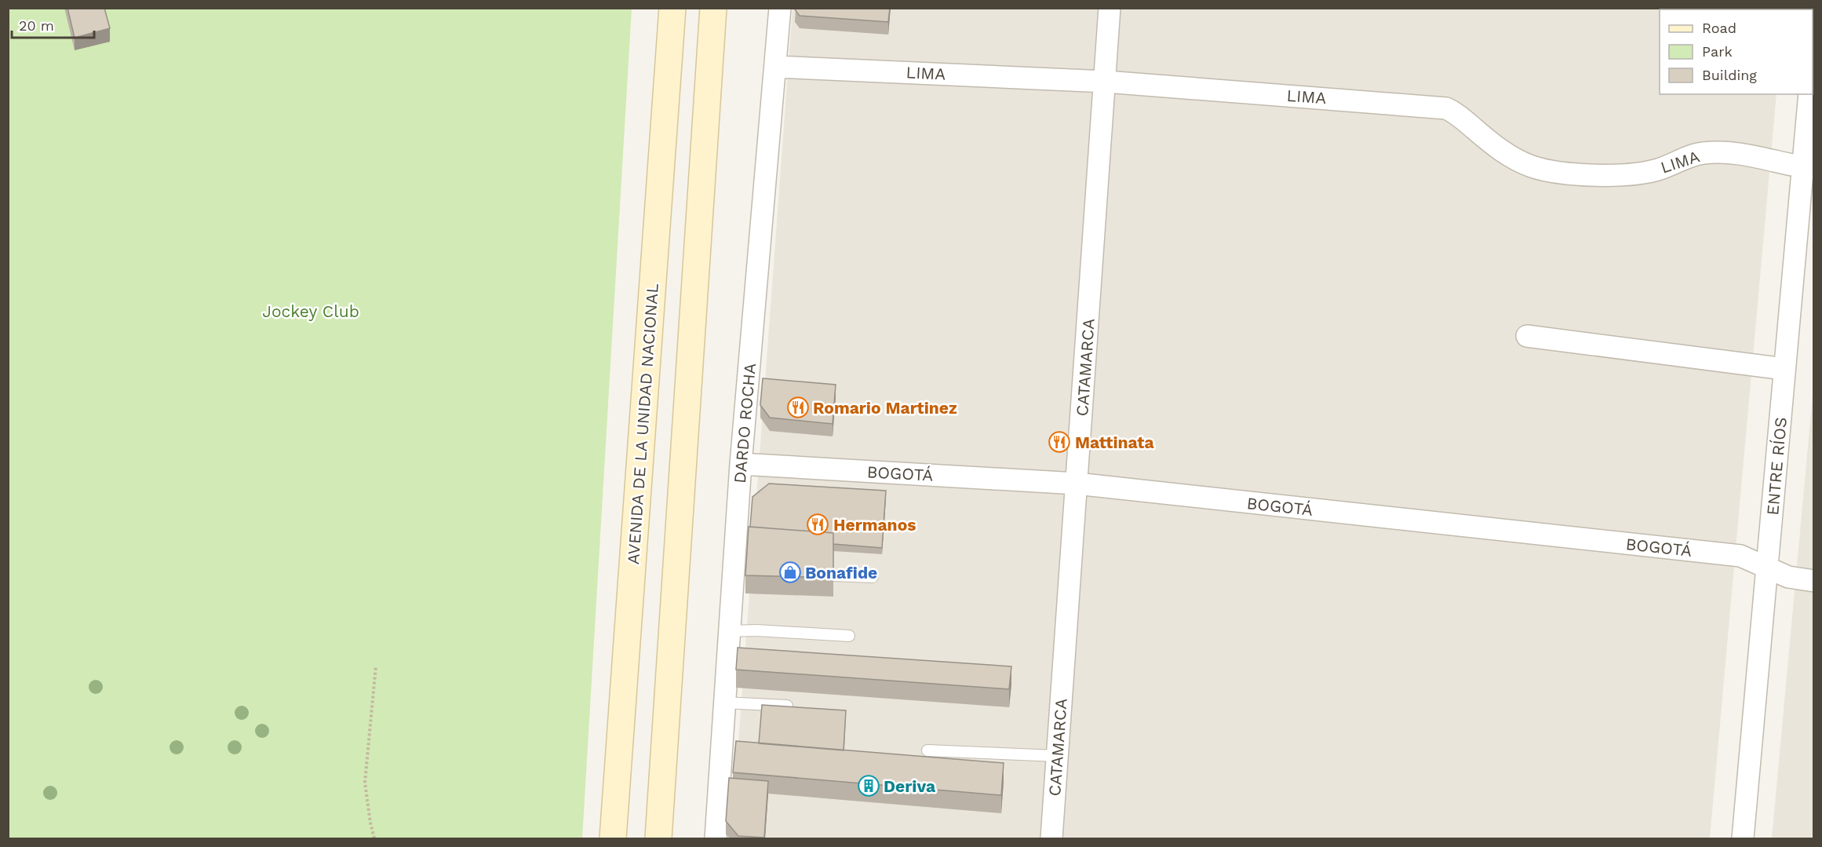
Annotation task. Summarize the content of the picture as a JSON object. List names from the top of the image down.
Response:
{
  "streets": {
    "main road": ["AVENIDA DE LA UNIDAD NACIONAL"],
    "street": [
      "LIMA",
      "CATAMARCA",
      "DARDO ROCHA",
      "ENTRE RÍOS",
      "BOGOTÁ"
    ]
  },
  "crossings": [
    ["LIMA", "CATAMARCA"],
    ["LIMA", "DARDO ROCHA"],
    ["LIMA", "ENTRE RÍOS"],
    ["CATAMARCA", "BOGOTÁ"],
    ["DARDO ROCHA", "BOGOTÁ"],
    ["ENTRE RÍOS", "BOGOTÁ"]
  ],
  "parks": ["Jockey Club"],
  "places": {
    "restaurant": ["Romario Martinez", "Mattinata", "Hermanos"],
    "shop": ["Bonafide"],
    "building": ["Deriva"]
  },
  "legend": ["Road", "Park", "Building"],
  "scale_bar": "20 m"
}
